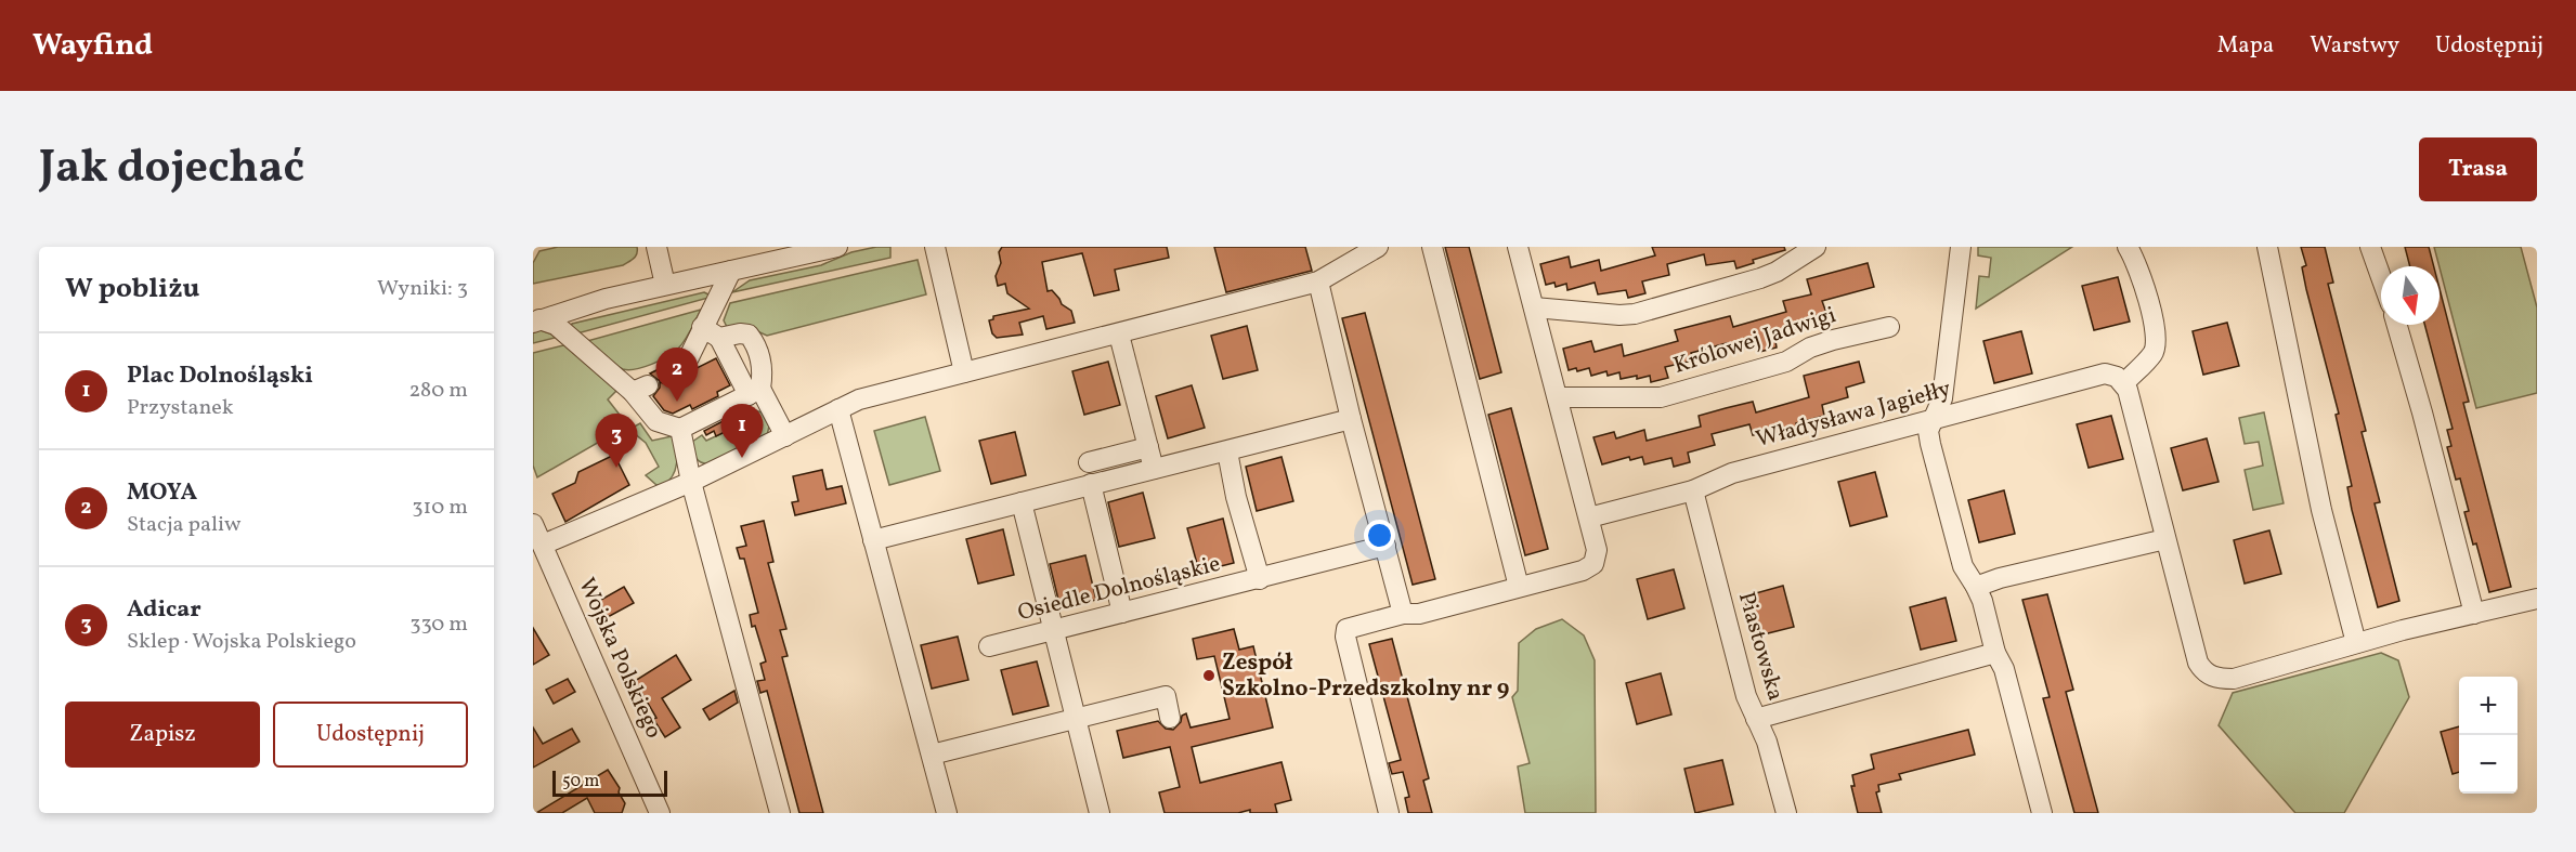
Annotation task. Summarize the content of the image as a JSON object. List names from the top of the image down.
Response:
{
  "streets": {
    "street": [
      "Królowej Jadwigi",
      "Władysława Jagiełły",
      "Osiedle Dolnośląskie",
      "Piastowska",
      "Wojska Polskiego"
    ]
  },
  "crossings": [
    ["Władysława Jagiełły", "Piastowska"]
  ],
  "places": ["Zespół Szkolno-Przedszkolny nr 9"],
  "scale_bar": "50 m",
  "north": "bottom",
  "page": {
    "header": "Wayfind",
    "nav": ["Mapa", "Warstwy", "Udostępnij"],
    "title": "Jak dojechać",
    "buttons": [
      "Trasa",
      ["Zapisz", "Udostępnij"]
    ],
    "heading": ["W pobliżu", "Wyniki: 3"],
    "list": [
      {
        "mark": "1",
        "name": "Plac Dolnośląski",
        "note": "Przystanek",
        "value": "280 m"
      },
      {
        "mark": "2",
        "name": "MOYA",
        "note": "Stacja paliw",
        "value": "310 m"
      },
      {
        "mark": "3",
        "name": "Adicar",
        "note": "Sklep · Wojska Polskiego",
        "value": "330 m"
      }
    ],
    "pins": ["2", "1", "3"],
    "map_buttons": ["+", "−"],
    "scale": "50 m"
  }
}
